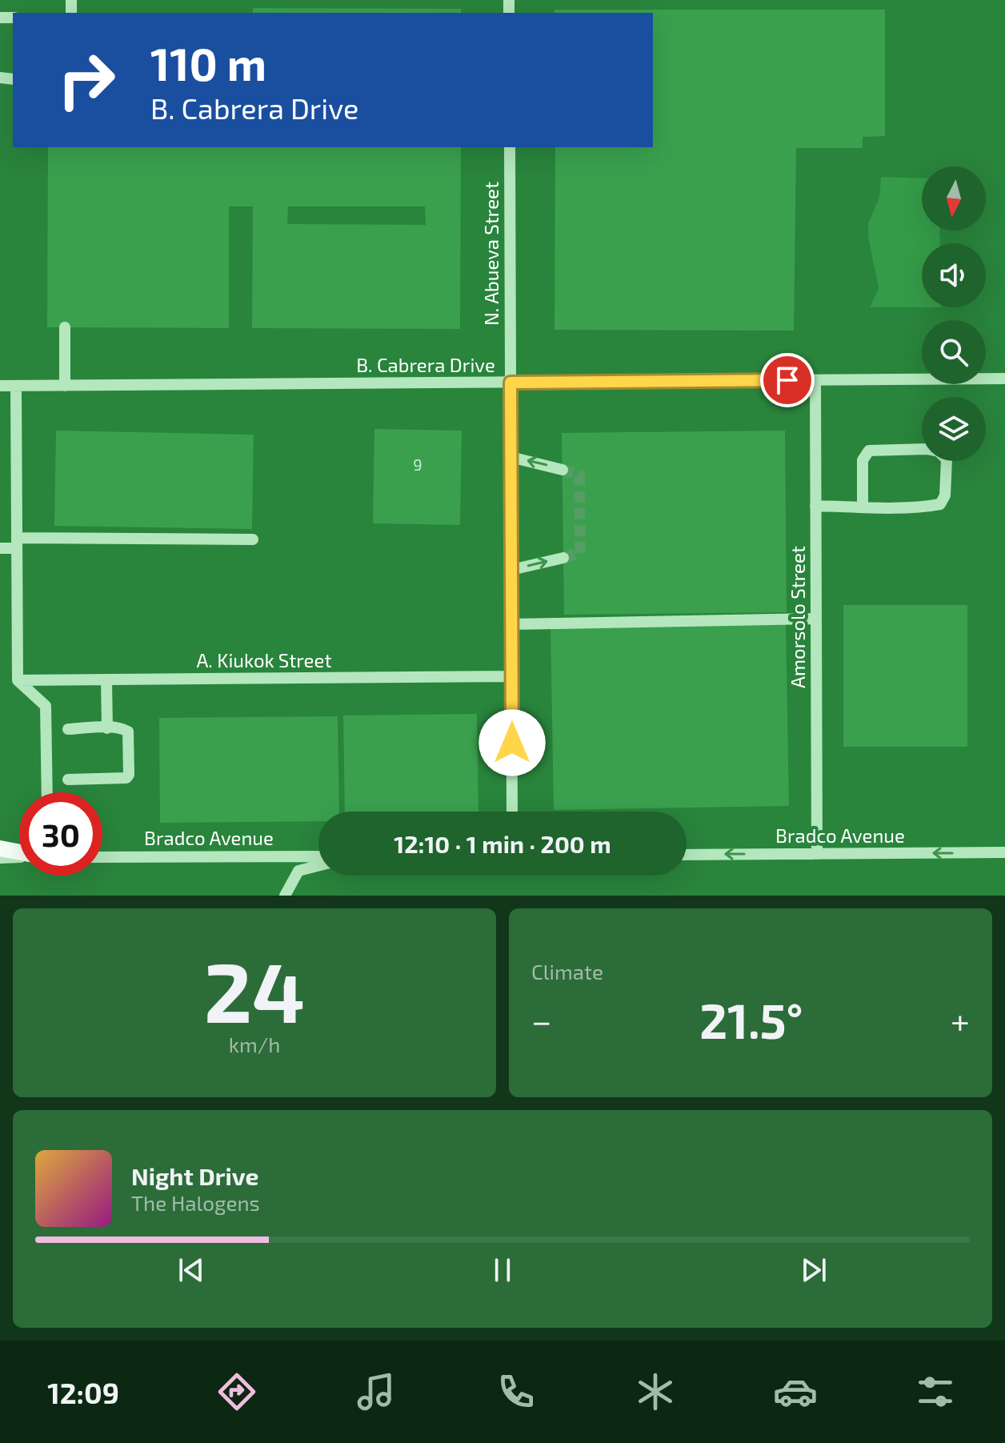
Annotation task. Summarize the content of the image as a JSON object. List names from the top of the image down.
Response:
{
  "streets": {
    "street": [
      "N. Abueva Street",
      "B. Cabrera Drive",
      "Amorsolo Street",
      "A. Kiukok Street",
      "Bradco Avenue"
    ]
  },
  "crossings": [
    ["N. Abueva Street", "B. Cabrera Drive"],
    ["N. Abueva Street", "A. Kiukok Street"],
    ["B. Cabrera Drive", "Amorsolo Street"],
    ["Amorsolo Street", "Bradco Avenue"]
  ],
  "one_way": ["Bradco Avenue"],
  "house_numbers": ["9"],
  "north": "bottom",
  "page": {
    "turn": ["110 m", "B. Cabrera Drive"],
    "limit": "30",
    "trip": "12:10 · 1 min · 200 m",
    "tile": [
      ["24", "km/h"],
      "Climate"
    ],
    "heat": ["−", "21.5°", "+"],
    "song": ["Night Drive", "The Halogens"],
    "tabs": "12:09"
  }
}
